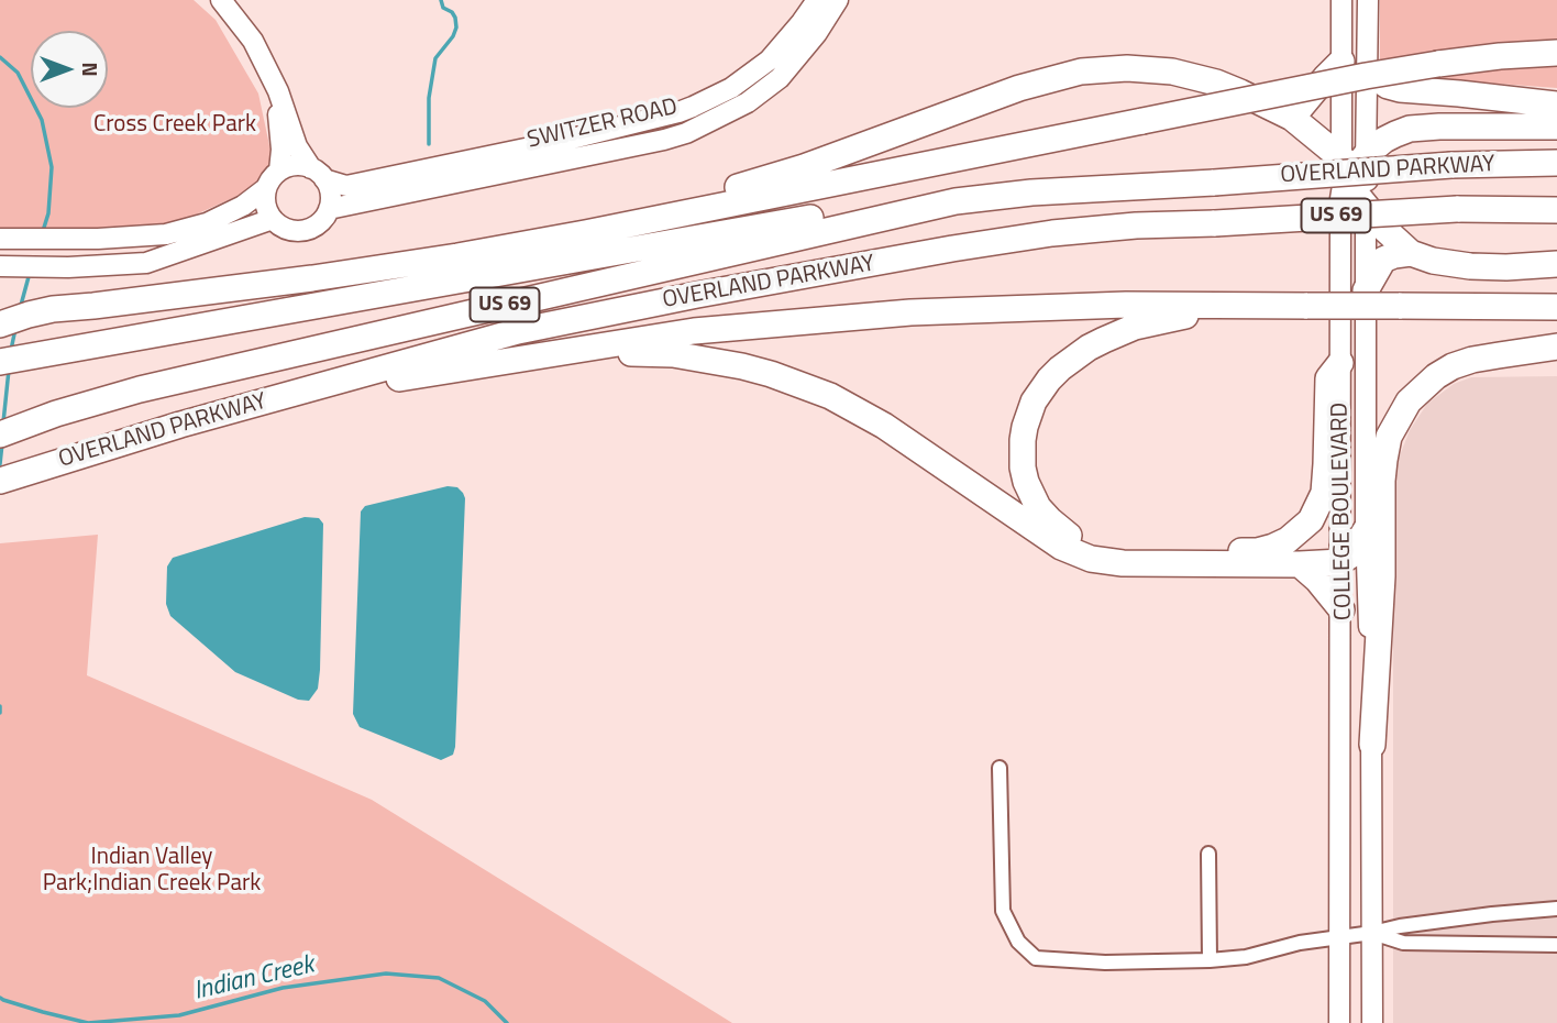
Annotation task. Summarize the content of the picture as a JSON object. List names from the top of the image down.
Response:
{
  "streets": {
    "highway": ["OVERLAND PARKWAY", "US 69"],
    "main road": ["SWITZER ROAD", "COLLEGE BOULEVARD"]
  },
  "water": ["Indian Creek"],
  "parks": ["Cross Creek Park", "Indian Valley Park;Indian Creek Park"],
  "north": "right"
}
